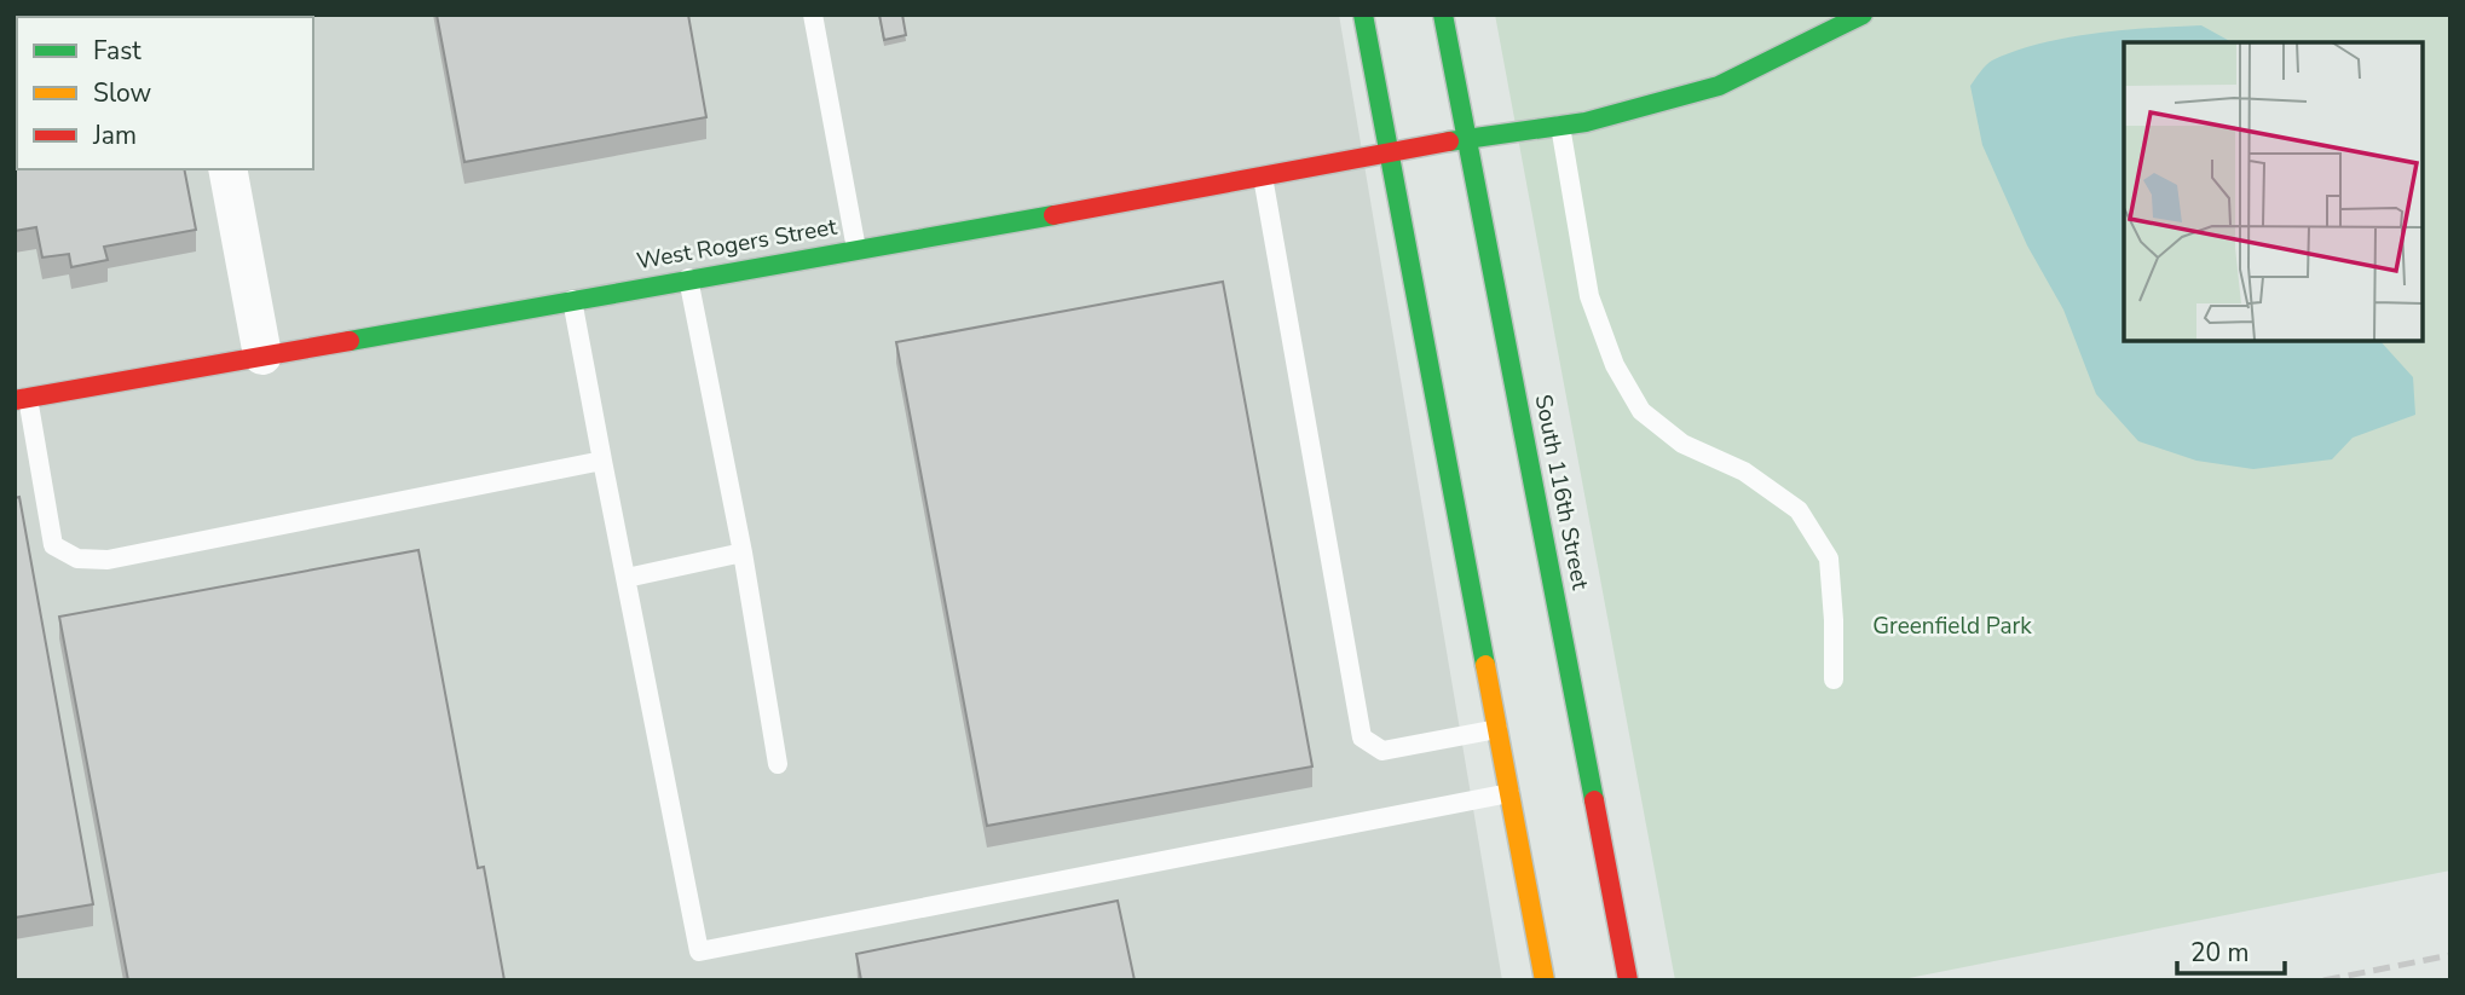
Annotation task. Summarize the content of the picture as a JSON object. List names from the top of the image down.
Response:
{
  "streets": {
    "street": ["West Rogers Street", "South 116th Street"]
  },
  "crossings": [
    ["West Rogers Street", "South 116th Street"]
  ],
  "parks": ["Greenfield Park"],
  "legend": ["Fast", "Slow", "Jam"],
  "scale_bar": "20 m"
}
